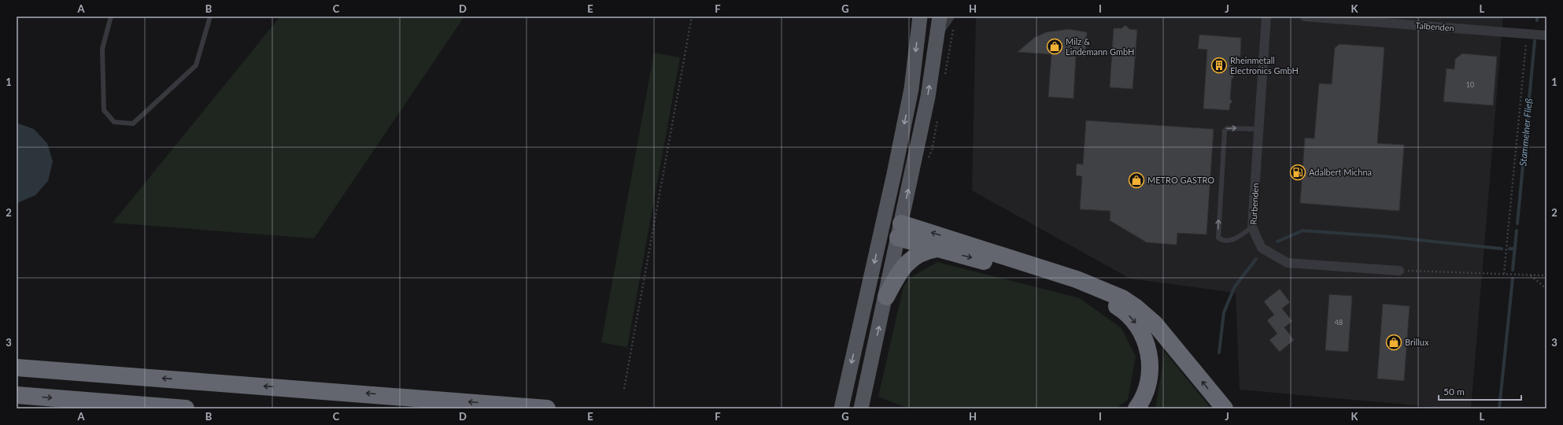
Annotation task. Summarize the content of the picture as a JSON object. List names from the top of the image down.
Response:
{
  "streets": {
    "street": ["Talbenden", "Rurbenden"]
  },
  "water": ["Stammelner Fließ"],
  "places": {
    "shop": ["Milz & Lindemann GmbH", "METRO GASTRO", "Brillux"],
    "building": ["Rheinmetall Electronics GmbH"],
    "fuel station": ["Adalbert Michna"]
  },
  "house_numbers": ["10", "48"],
  "scale_bar": "50 m",
  "grid": {
    "columns": [
      "A",
      "B",
      "C",
      "D",
      "E",
      "F",
      "G",
      "H",
      "I",
      "J",
      "K",
      "L"
    ],
    "rows": ["1", "2", "3"]
  }
}
